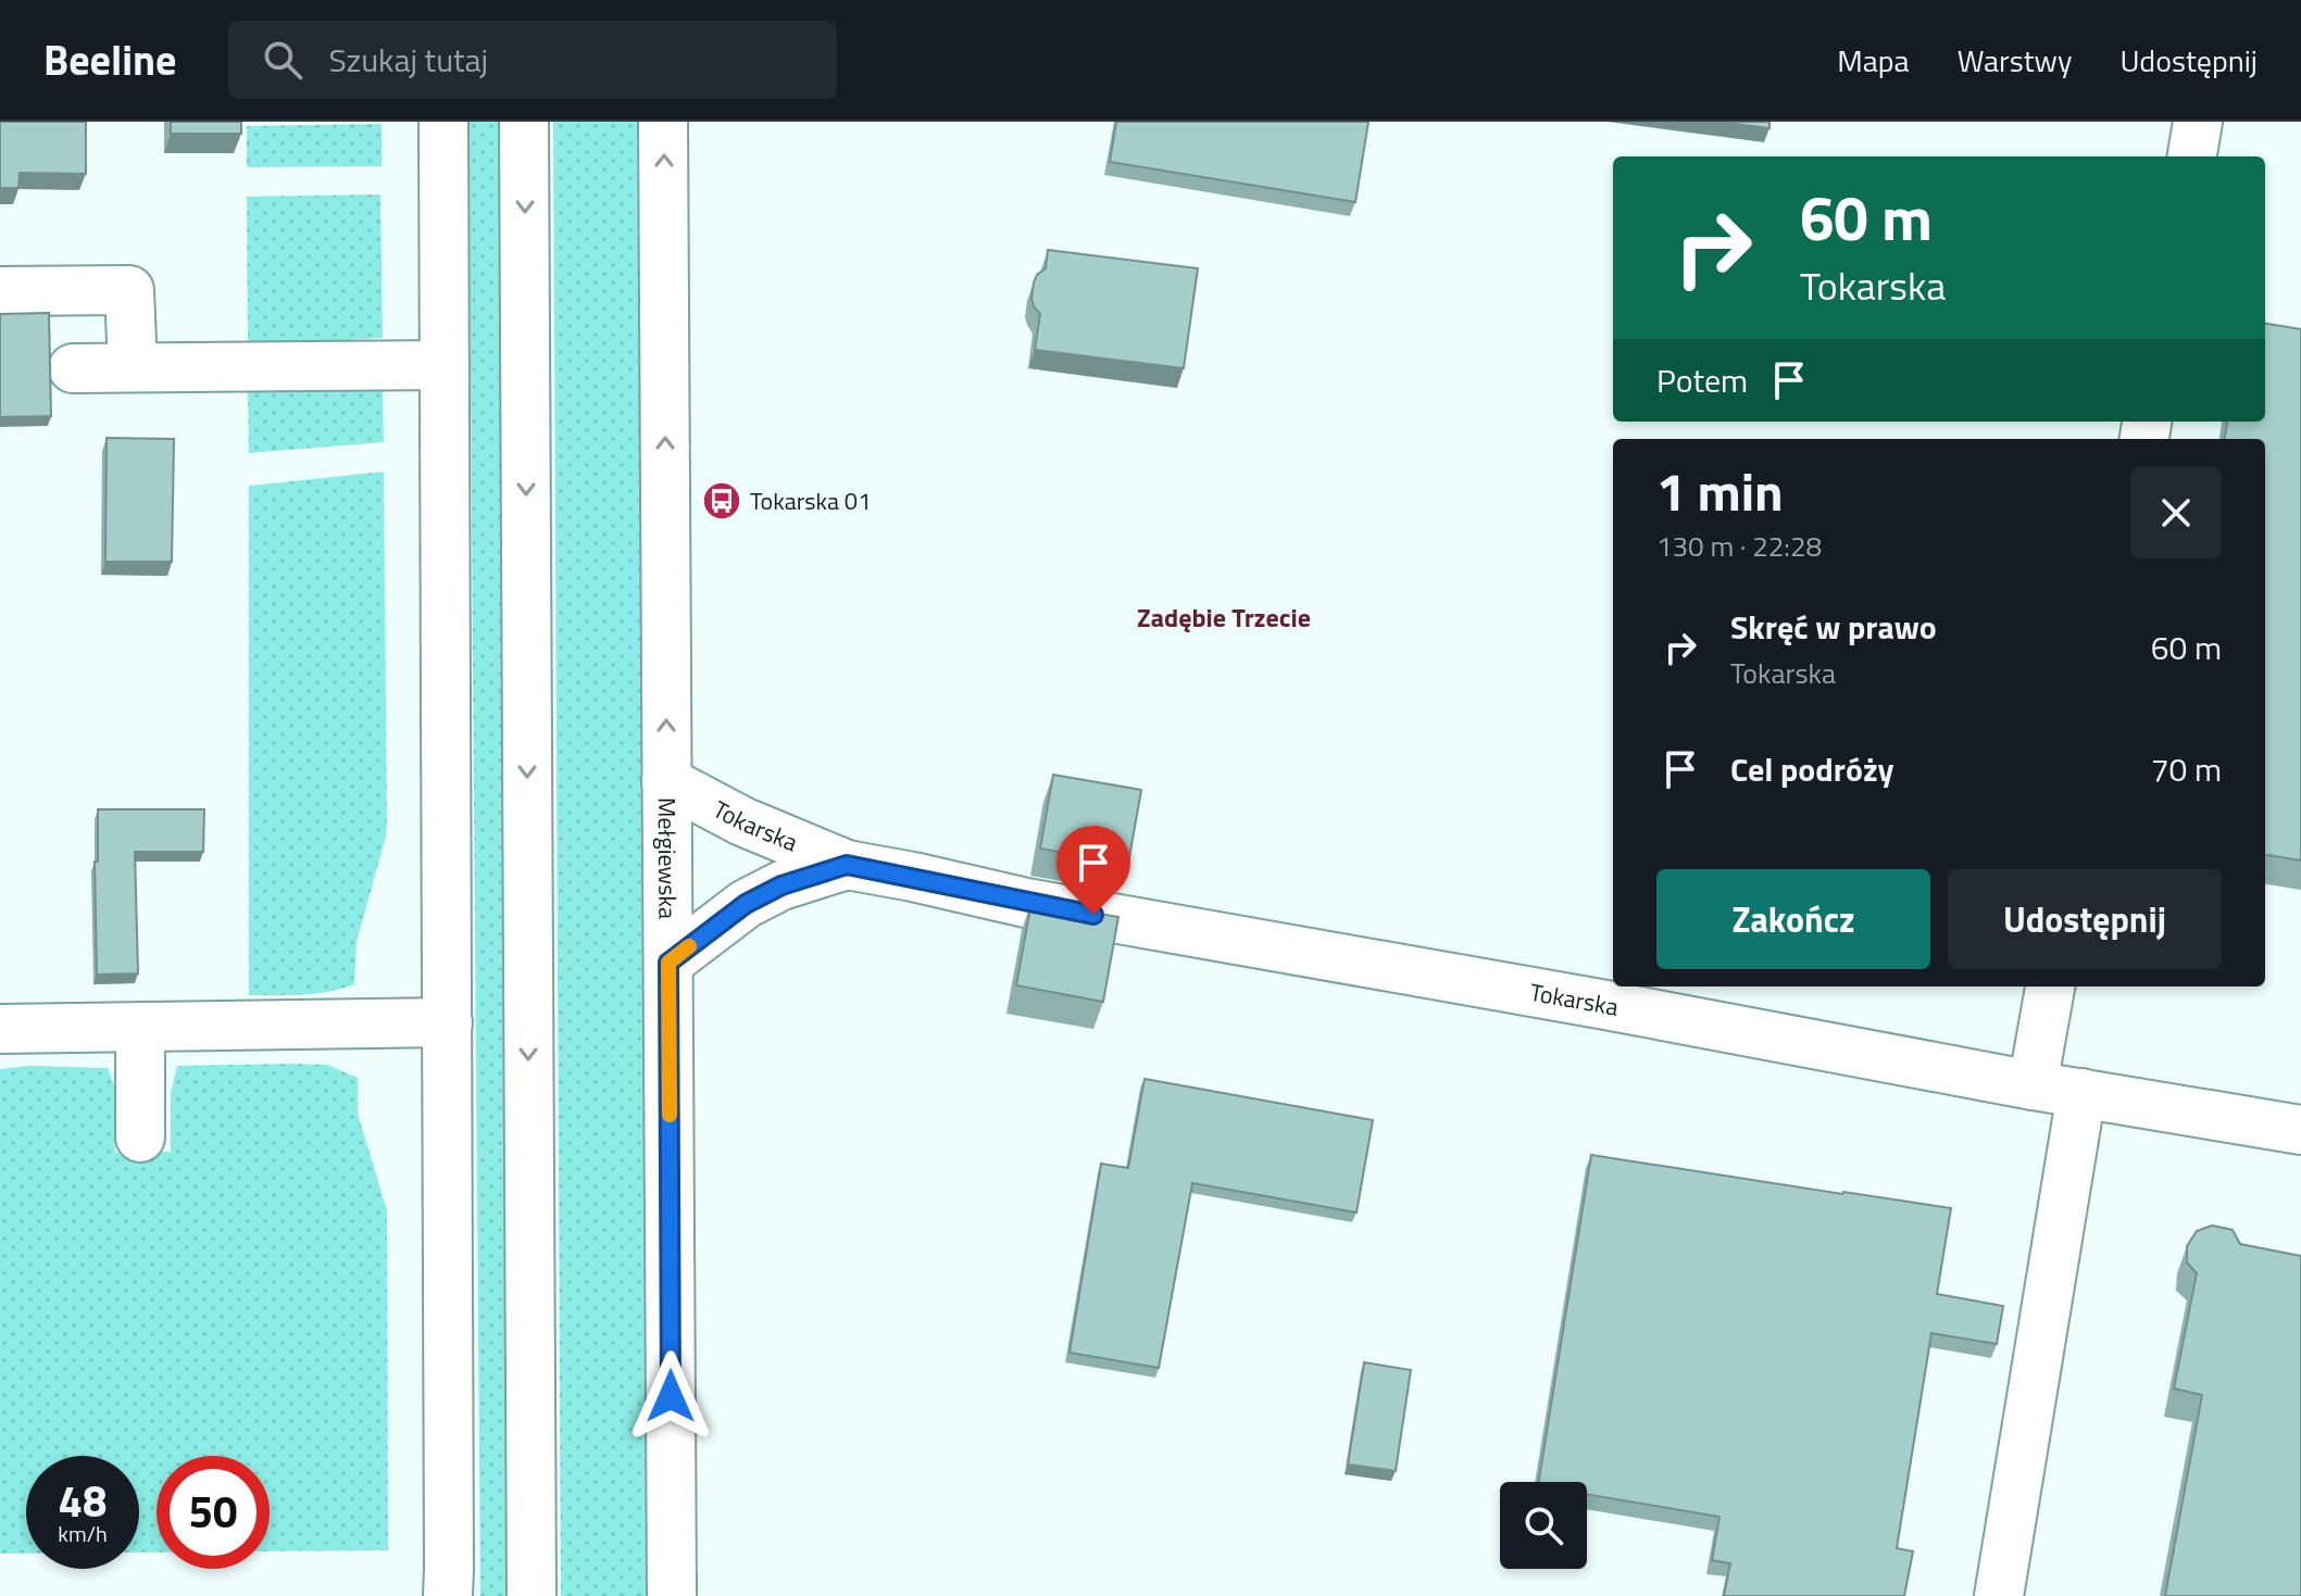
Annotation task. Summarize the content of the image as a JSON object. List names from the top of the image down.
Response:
{
  "streets": {
    "main road": ["Tokarska", "Mełgiewska"]
  },
  "crossings": [
    ["Tokarska", "Mełgiewska"]
  ],
  "districts": ["Zadębie Trzecie"],
  "places": {
    "bus stop": ["Tokarska 01"]
  },
  "page": {
    "header": "Beeline",
    "search": "Szukaj tutaj",
    "nav": ["Mapa", "Warstwy", "Udostępnij"],
    "turn": ["60 m", "Tokarska"],
    "then": "Potem",
    "heading": ["1 min", "130 m · 22:28"],
    "list": [
      {
        "name": "Skręć w prawo",
        "note": "Tokarska",
        "value": "60 m"
      },
      {
        "name": "Cel podróży",
        "value": "70 m"
      }
    ],
    "buttons": ["Zakończ", "Udostępnij"],
    "speed": "48 km/h",
    "limit": "50"
  }
}
